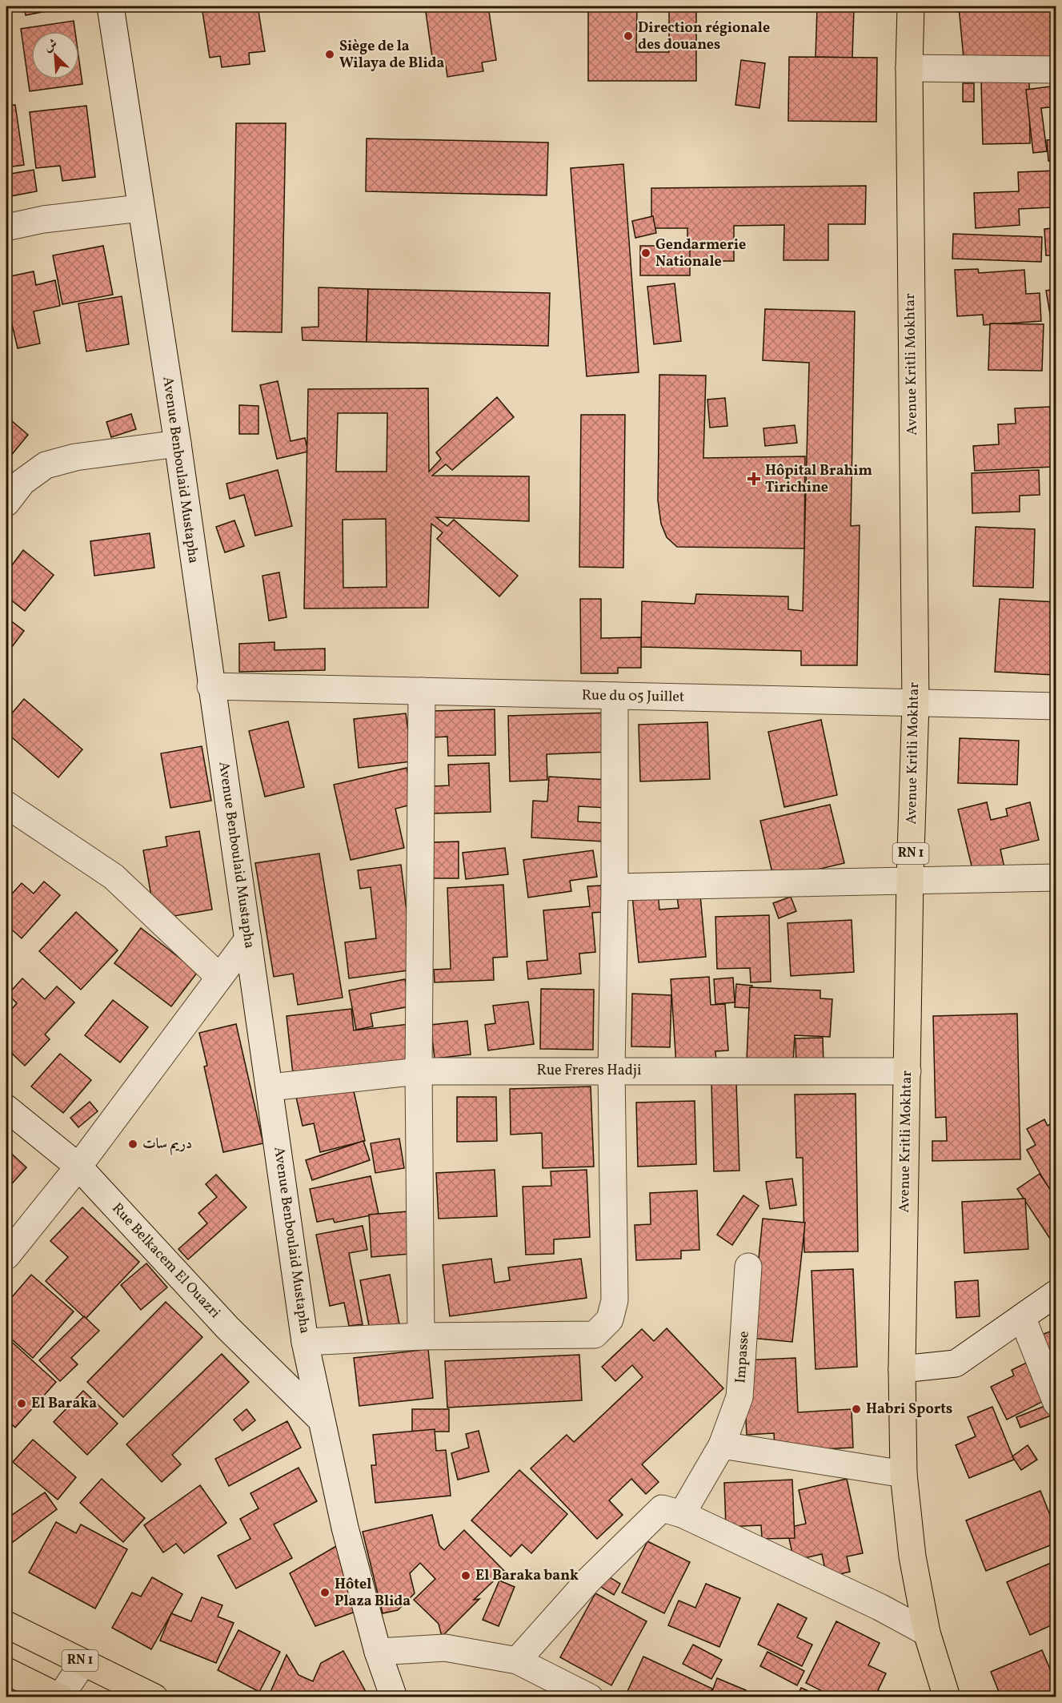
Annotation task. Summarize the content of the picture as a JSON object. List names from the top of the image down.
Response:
{
  "streets": {
    "main road": ["Avenue Kritli Mokhtar", "RN 1"],
    "street": [
      "Avenue Benboulaid Mustapha",
      "Rue du 05 Juillet",
      "Rue Freres Hadji",
      "Rue Belkacem El Ouazri",
      "Impasse"
    ]
  },
  "crossings": [
    ["Avenue Kritli Mokhtar", "Rue du 05 Juillet"],
    ["Avenue Kritli Mokhtar", "Rue Freres Hadji"],
    ["Avenue Benboulaid Mustapha", "Rue du 05 Juillet"],
    ["Avenue Benboulaid Mustapha", "Rue Freres Hadji"],
    ["Avenue Benboulaid Mustapha", "Rue Belkacem El Ouazri"]
  ],
  "places": {
    "other": [
      "Direction régionale des douanes",
      "Siège de la Wilaya de Blida",
      "Gendarmerie Nationale",
      "دريم سات",
      "El Baraka",
      "Habri Sports",
      "El Baraka bank",
      "Hôtel Plaza Blida"
    ],
    "health": ["Hôpital Brahim Tirichine"]
  },
  "north": "top left"
}
